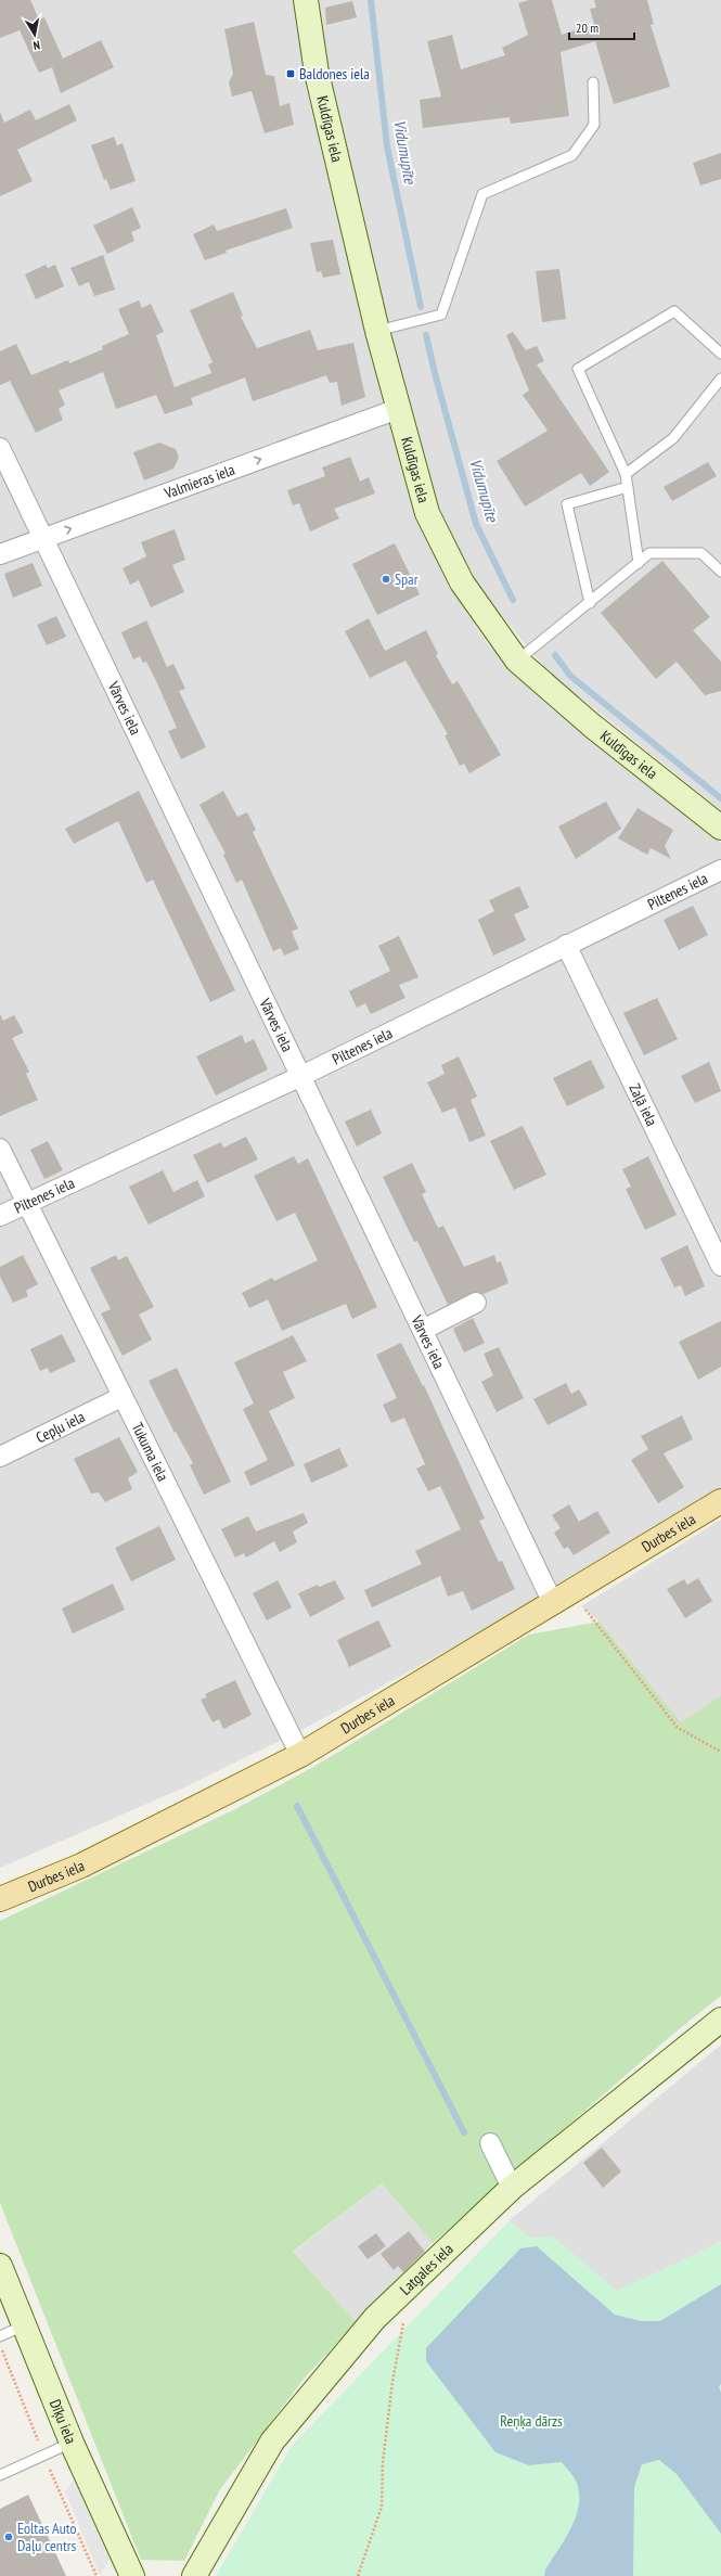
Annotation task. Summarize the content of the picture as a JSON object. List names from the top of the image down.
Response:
{
  "streets": {
    "main road": ["Durbes iela"],
    "street": [
      "Kuldīgas iela",
      "Valmieras iela",
      "Vārves iela",
      "Piltenes iela",
      "Zaļā iela",
      "Cepļu iela",
      "Tukuma iela",
      "Latgales iela",
      "Dīķu iela"
    ]
  },
  "crossings": [
    ["Kuldīgas iela", "Valmieras iela"],
    ["Valmieras iela", "Vārves iela"],
    ["Vārves iela", "Piltenes iela"],
    ["Vārves iela", "Durbes iela"],
    ["Piltenes iela", "Zaļā iela"],
    ["Piltenes iela", "Tukuma iela"],
    ["Cepļu iela", "Tukuma iela"],
    ["Tukuma iela", "Durbes iela"]
  ],
  "one_way": ["Valmieras iela"],
  "water": ["Vidumupīte"],
  "parks": ["Reņķa dārzs"],
  "places": {
    "transit": ["Baldones iela"],
    "other": ["Spar", "Eoltas Auto Daļu centrs"]
  },
  "scale_bar": "20 m",
  "north": "bottom"
}
